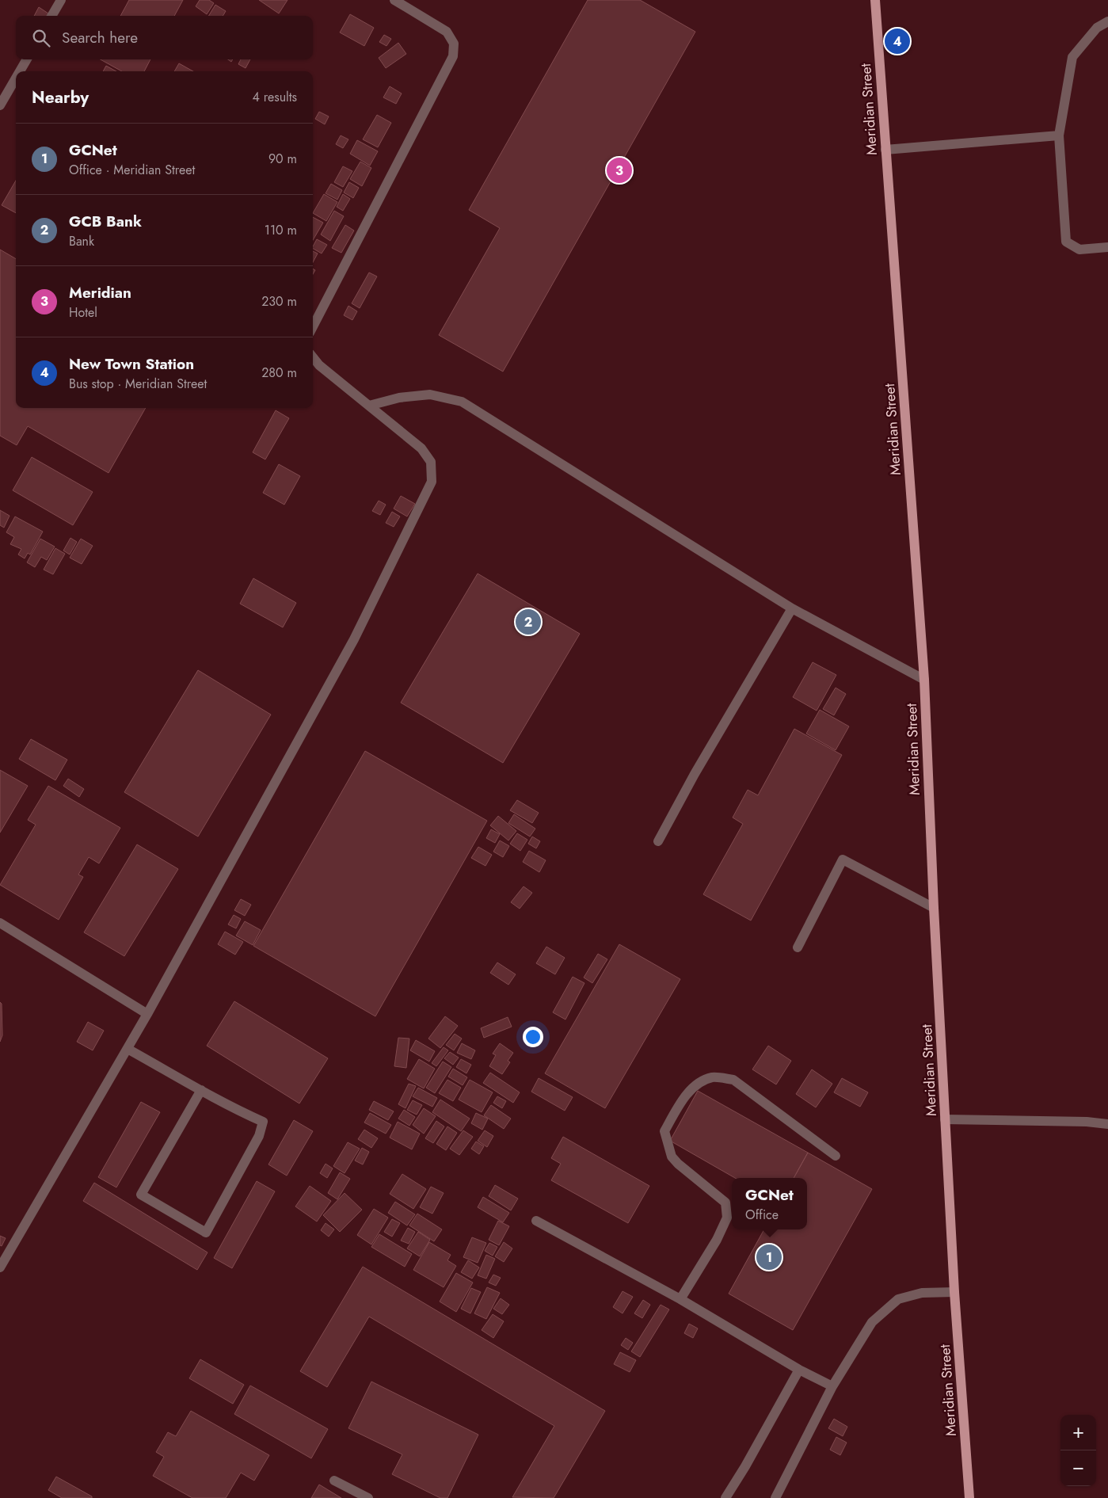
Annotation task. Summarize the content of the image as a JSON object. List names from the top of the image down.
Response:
{
  "streets": {
    "main road": ["Meridian Street"]
  },
  "page": {
    "search": "Search here",
    "pins": [
      "4",
      "3",
      "2",
      "1"
    ],
    "heading": ["Nearby", "4 results"],
    "list": [
      {
        "mark": "1",
        "name": "GCNet",
        "note": "Office · Meridian Street",
        "value": "90 m"
      },
      {
        "mark": "2",
        "name": "GCB Bank",
        "note": "Bank",
        "value": "110 m"
      },
      {
        "mark": "3",
        "name": "Meridian",
        "note": "Hotel",
        "value": "230 m"
      },
      {
        "mark": "4",
        "name": "New Town Station",
        "note": "Bus stop · Meridian Street",
        "value": "280 m"
      }
    ],
    "popup": ["GCNet", "Office"],
    "map_buttons": ["+", "−"]
  }
}
